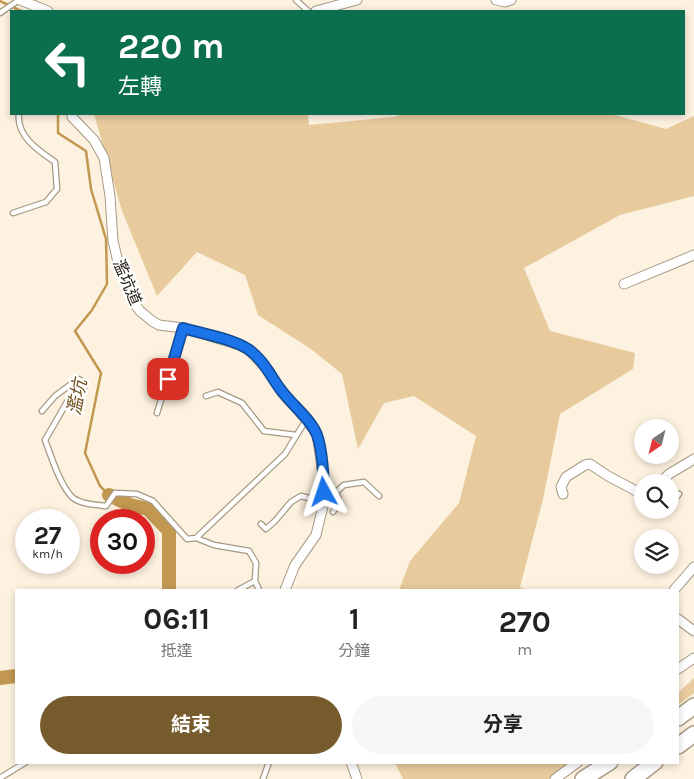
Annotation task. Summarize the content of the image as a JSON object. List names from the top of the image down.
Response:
{
  "streets": {
    "street": ["濫坑道"]
  },
  "water": ["濫坑"],
  "north": "bottom left",
  "page": {
    "turn": ["220 m", "左轉"],
    "speed": "27 km/h",
    "limit": "30",
    "eta": [
      "06:11",
      "抵達",
      "1",
      "分鐘",
      "270",
      "m"
    ],
    "buttons": ["結束", "分享"]
  }
}
